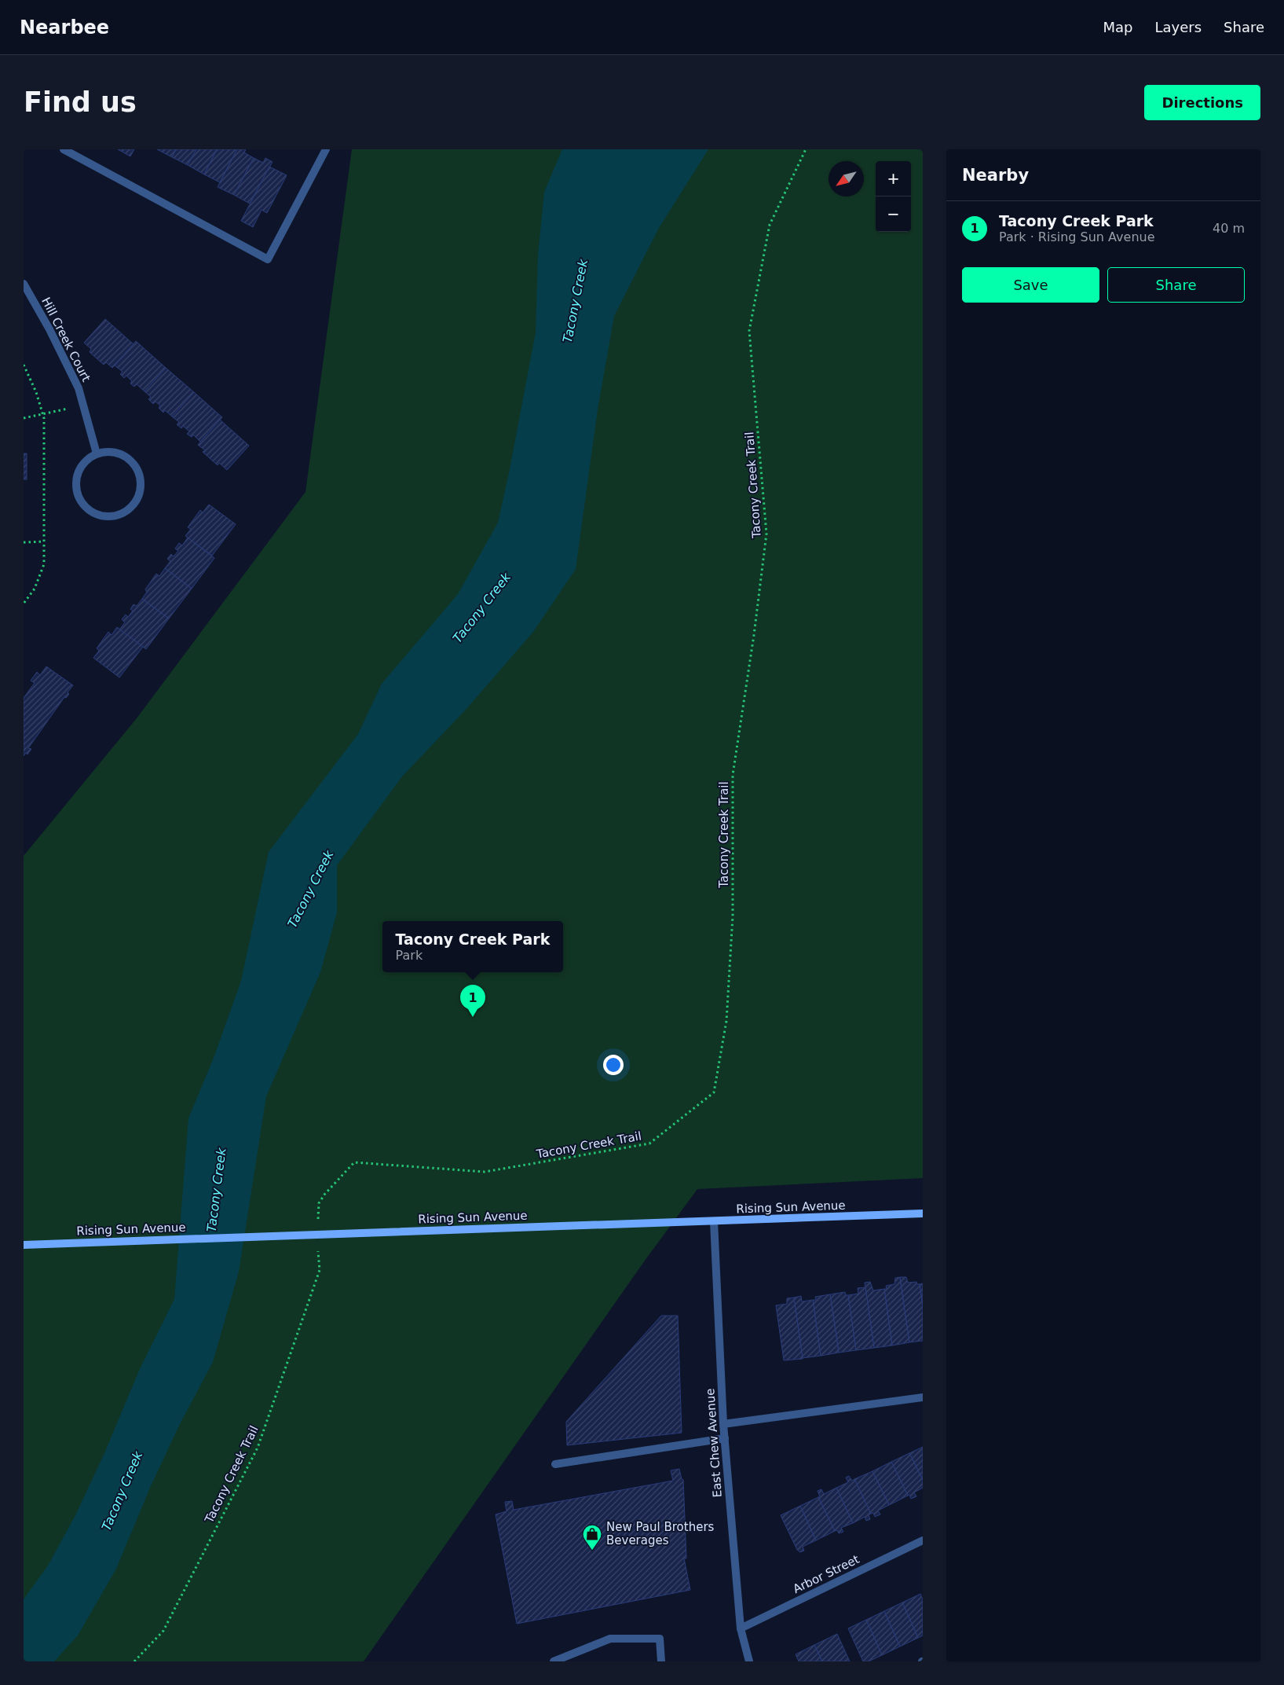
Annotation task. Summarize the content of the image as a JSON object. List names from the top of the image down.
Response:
{
  "streets": {
    "main road": ["Rising Sun Avenue"],
    "street": ["Hill Creek Court", "East Chew Avenue", "Arbor Street"],
    "path": ["Tacony Creek Trail"]
  },
  "crossings": [
    ["Rising Sun Avenue", "East Chew Avenue"],
    ["East Chew Avenue", "Arbor Street"]
  ],
  "water": ["Tacony Creek"],
  "places": {
    "shop": ["New Paul Brothers Beverages"]
  },
  "north": "bottom left",
  "page": {
    "header": "Nearbee",
    "nav": ["Map", "Layers", "Share"],
    "buttons": [
      "Directions",
      ["Save", "Share"]
    ],
    "title": "Find us",
    "heading": "Nearby",
    "map_buttons": ["+", "−"],
    "list": [
      {
        "mark": "1",
        "name": "Tacony Creek Park",
        "note": "Park · Rising Sun Avenue",
        "value": "40 m"
      }
    ],
    "popup": ["Tacony Creek Park", "Park"],
    "pins": "1"
  }
}
